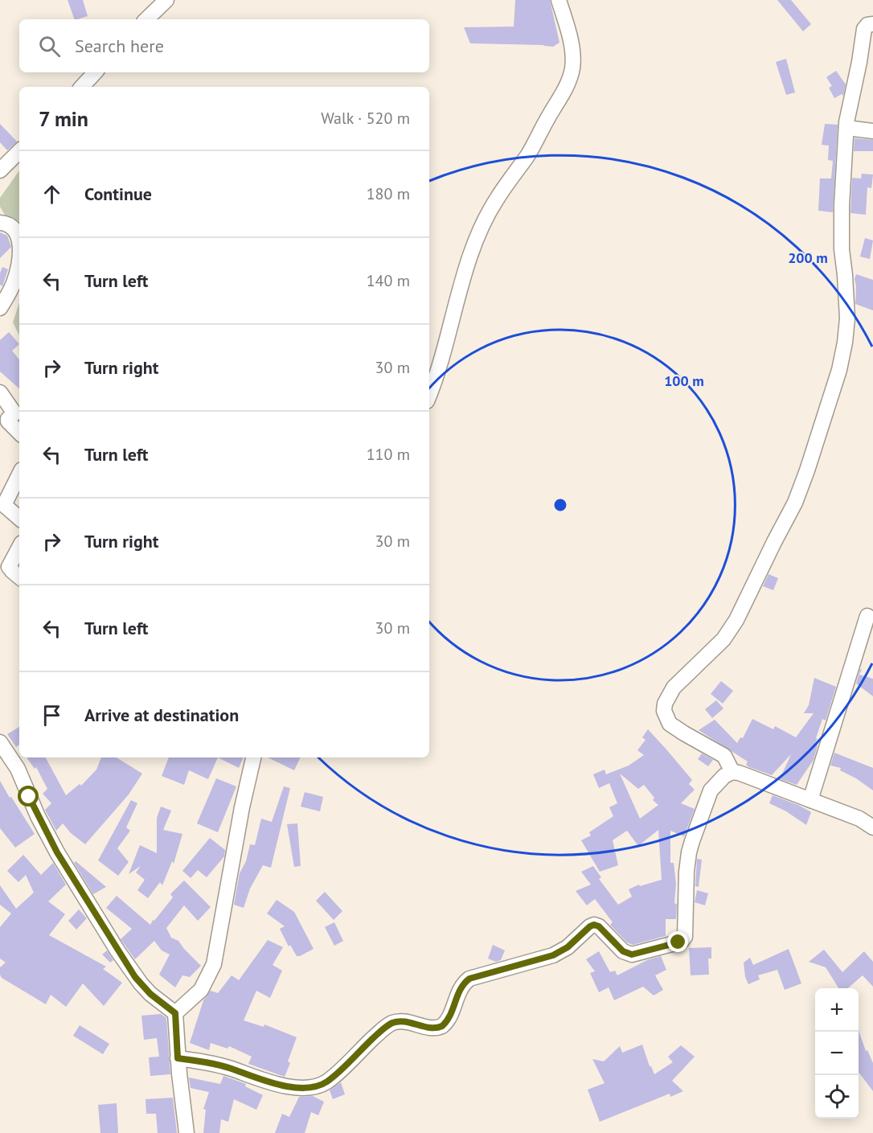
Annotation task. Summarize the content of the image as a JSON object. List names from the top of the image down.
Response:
{
  "page": {
    "search": "Search here",
    "heading": ["7 min", "Walk · 520 m"],
    "list": [
      ["Continue", "180 m"],
      ["Turn left", "140 m"],
      ["Turn right", "30 m"],
      ["Turn left", "110 m"],
      ["Turn right", "30 m"],
      ["Turn left", "30 m"],
      "Arrive at destination"
    ],
    "map_buttons": ["+", "−"]
  },
  "rings": ["200 m", "100 m"]
}
